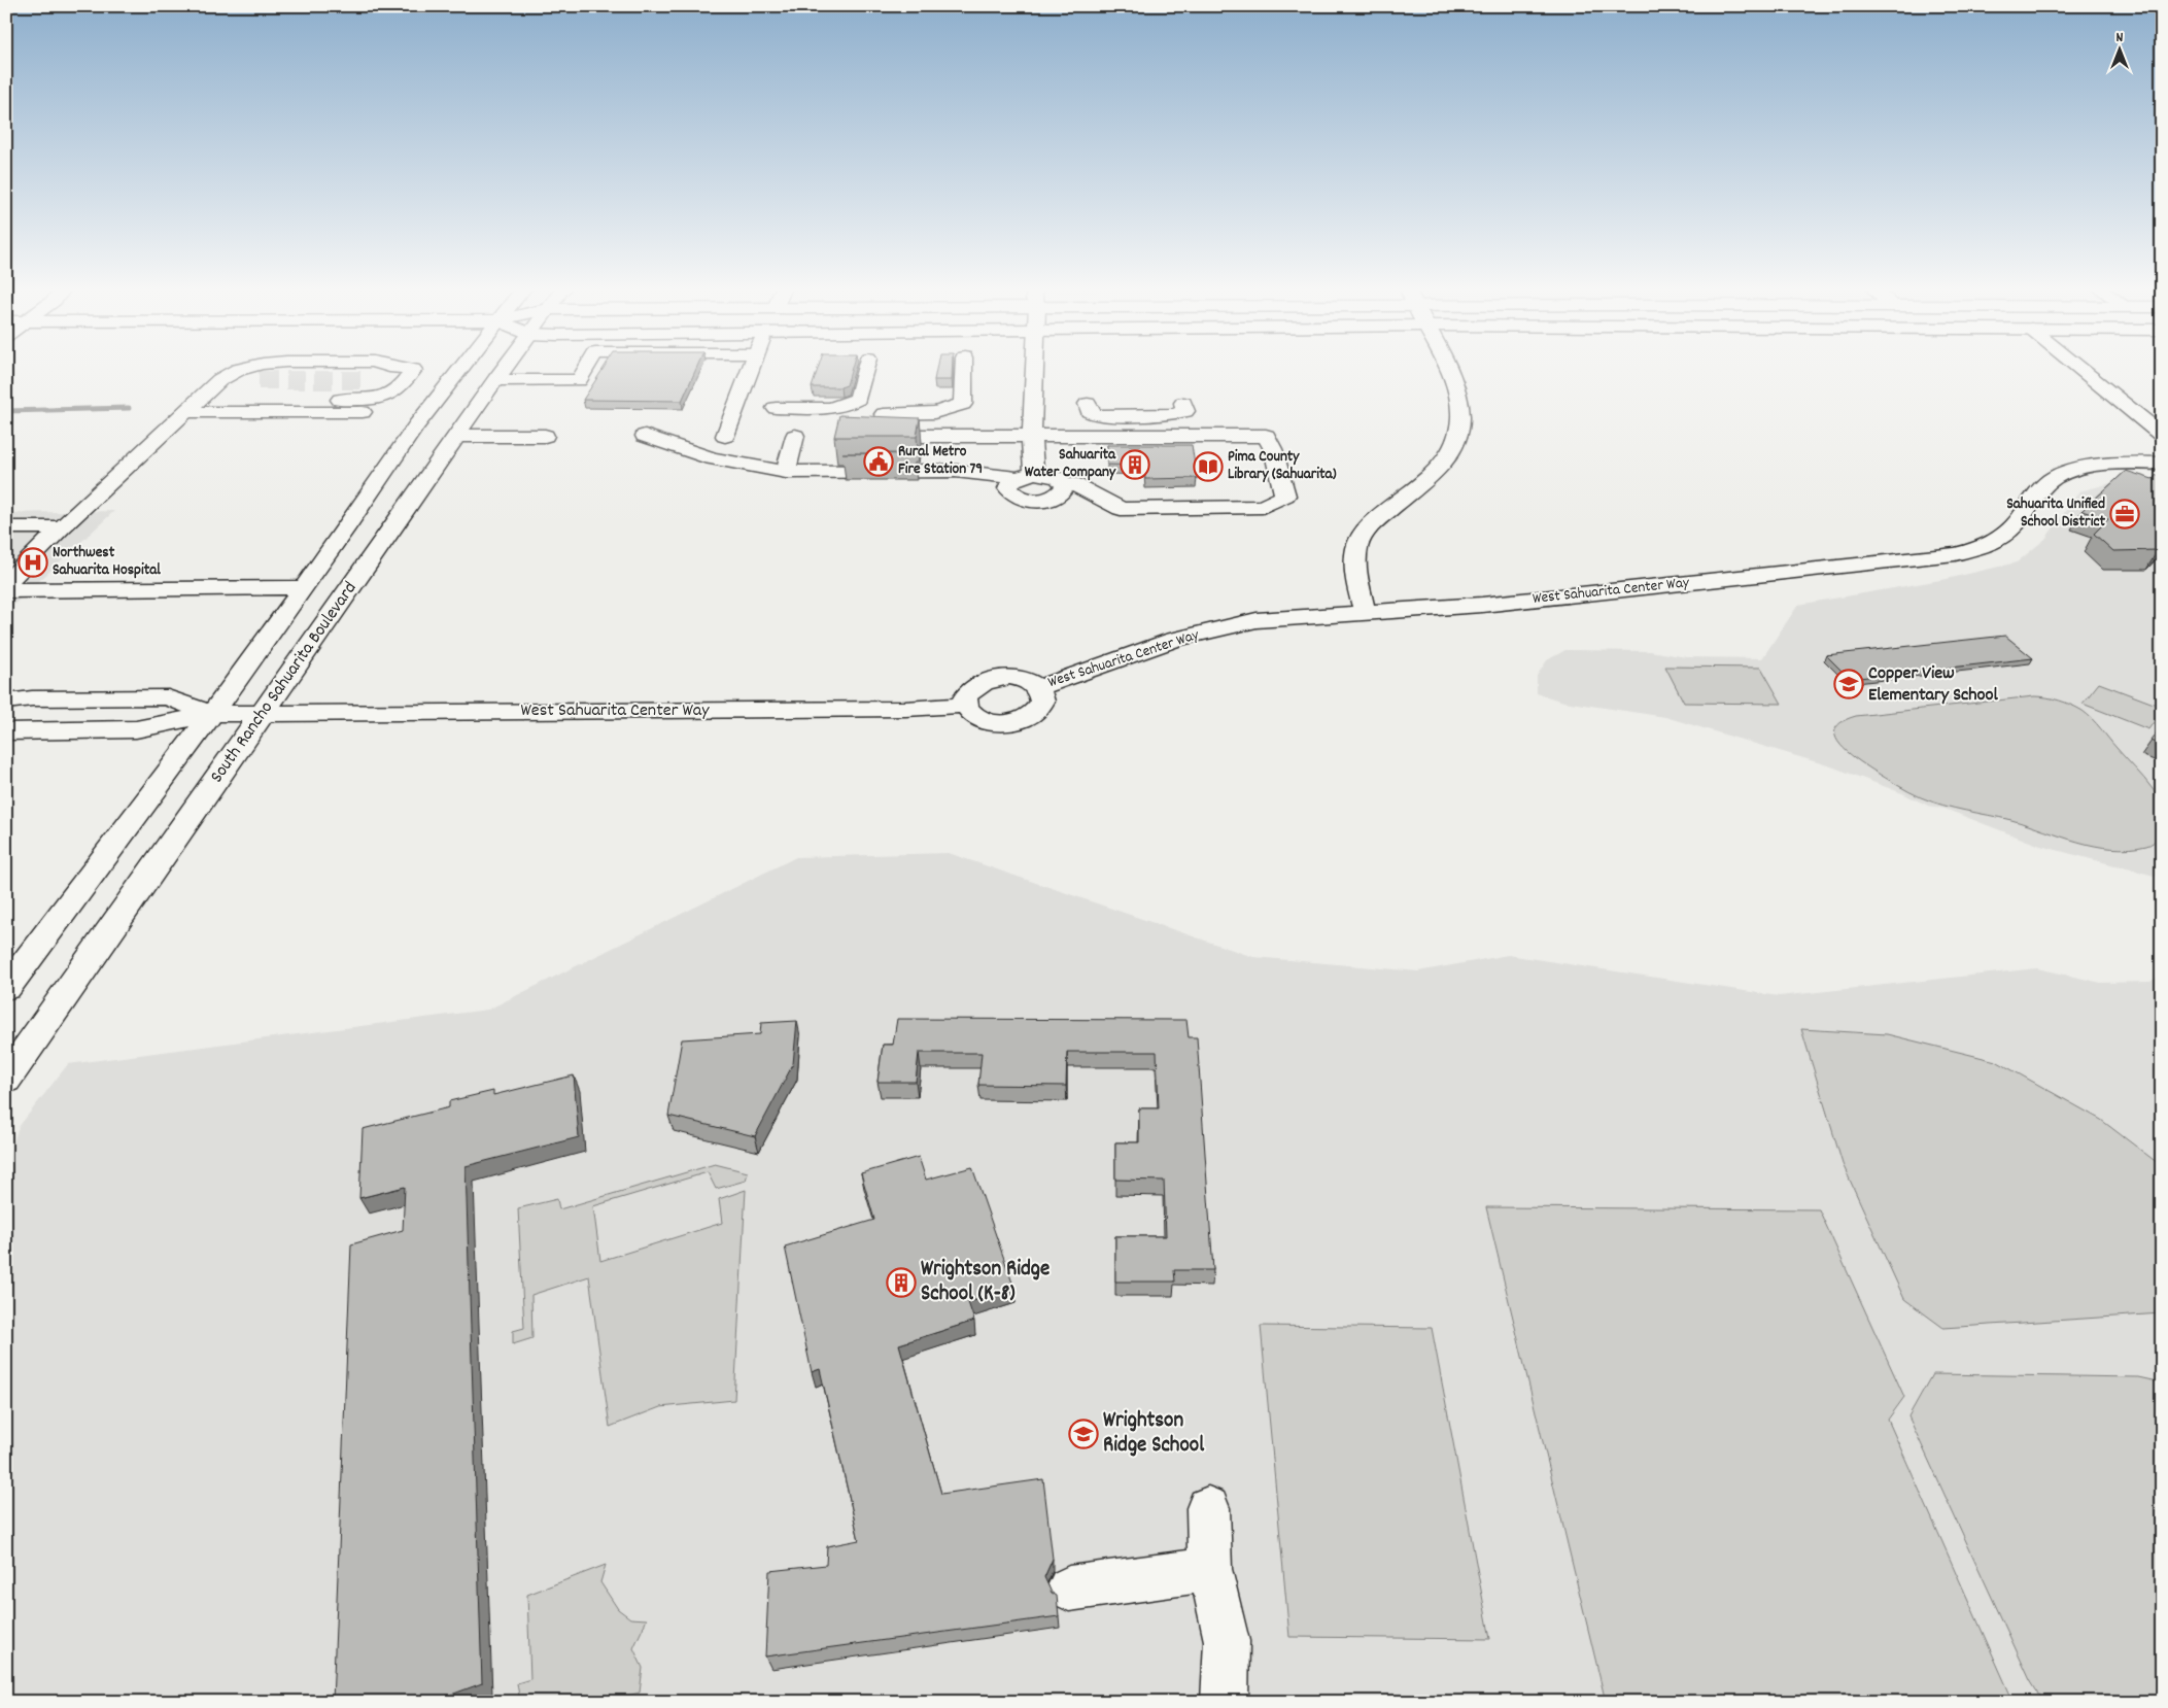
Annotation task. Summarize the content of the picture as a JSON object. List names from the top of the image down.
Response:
{
  "streets": {
    "main road": ["West Sahuarita Center Way", "South Rancho Sahuarita Boulevard"]
  },
  "crossings": [
    ["West Sahuarita Center Way", "South Rancho Sahuarita Boulevard"]
  ],
  "places": {
    "public building": ["Rural Metro Fire Station 79"],
    "building": ["Sahuarita Water Company", "Wrightson Ridge School (K-8)"],
    "library": ["Pima County Library (Sahuarita)"],
    "office": ["Sahuarita Unified School District"],
    "hospital": ["Northwest Sahuarita Hospital"],
    "school or university": ["Copper View Elementary School", "Wrightson Ridge School"]
  },
  "north": "top"
}
